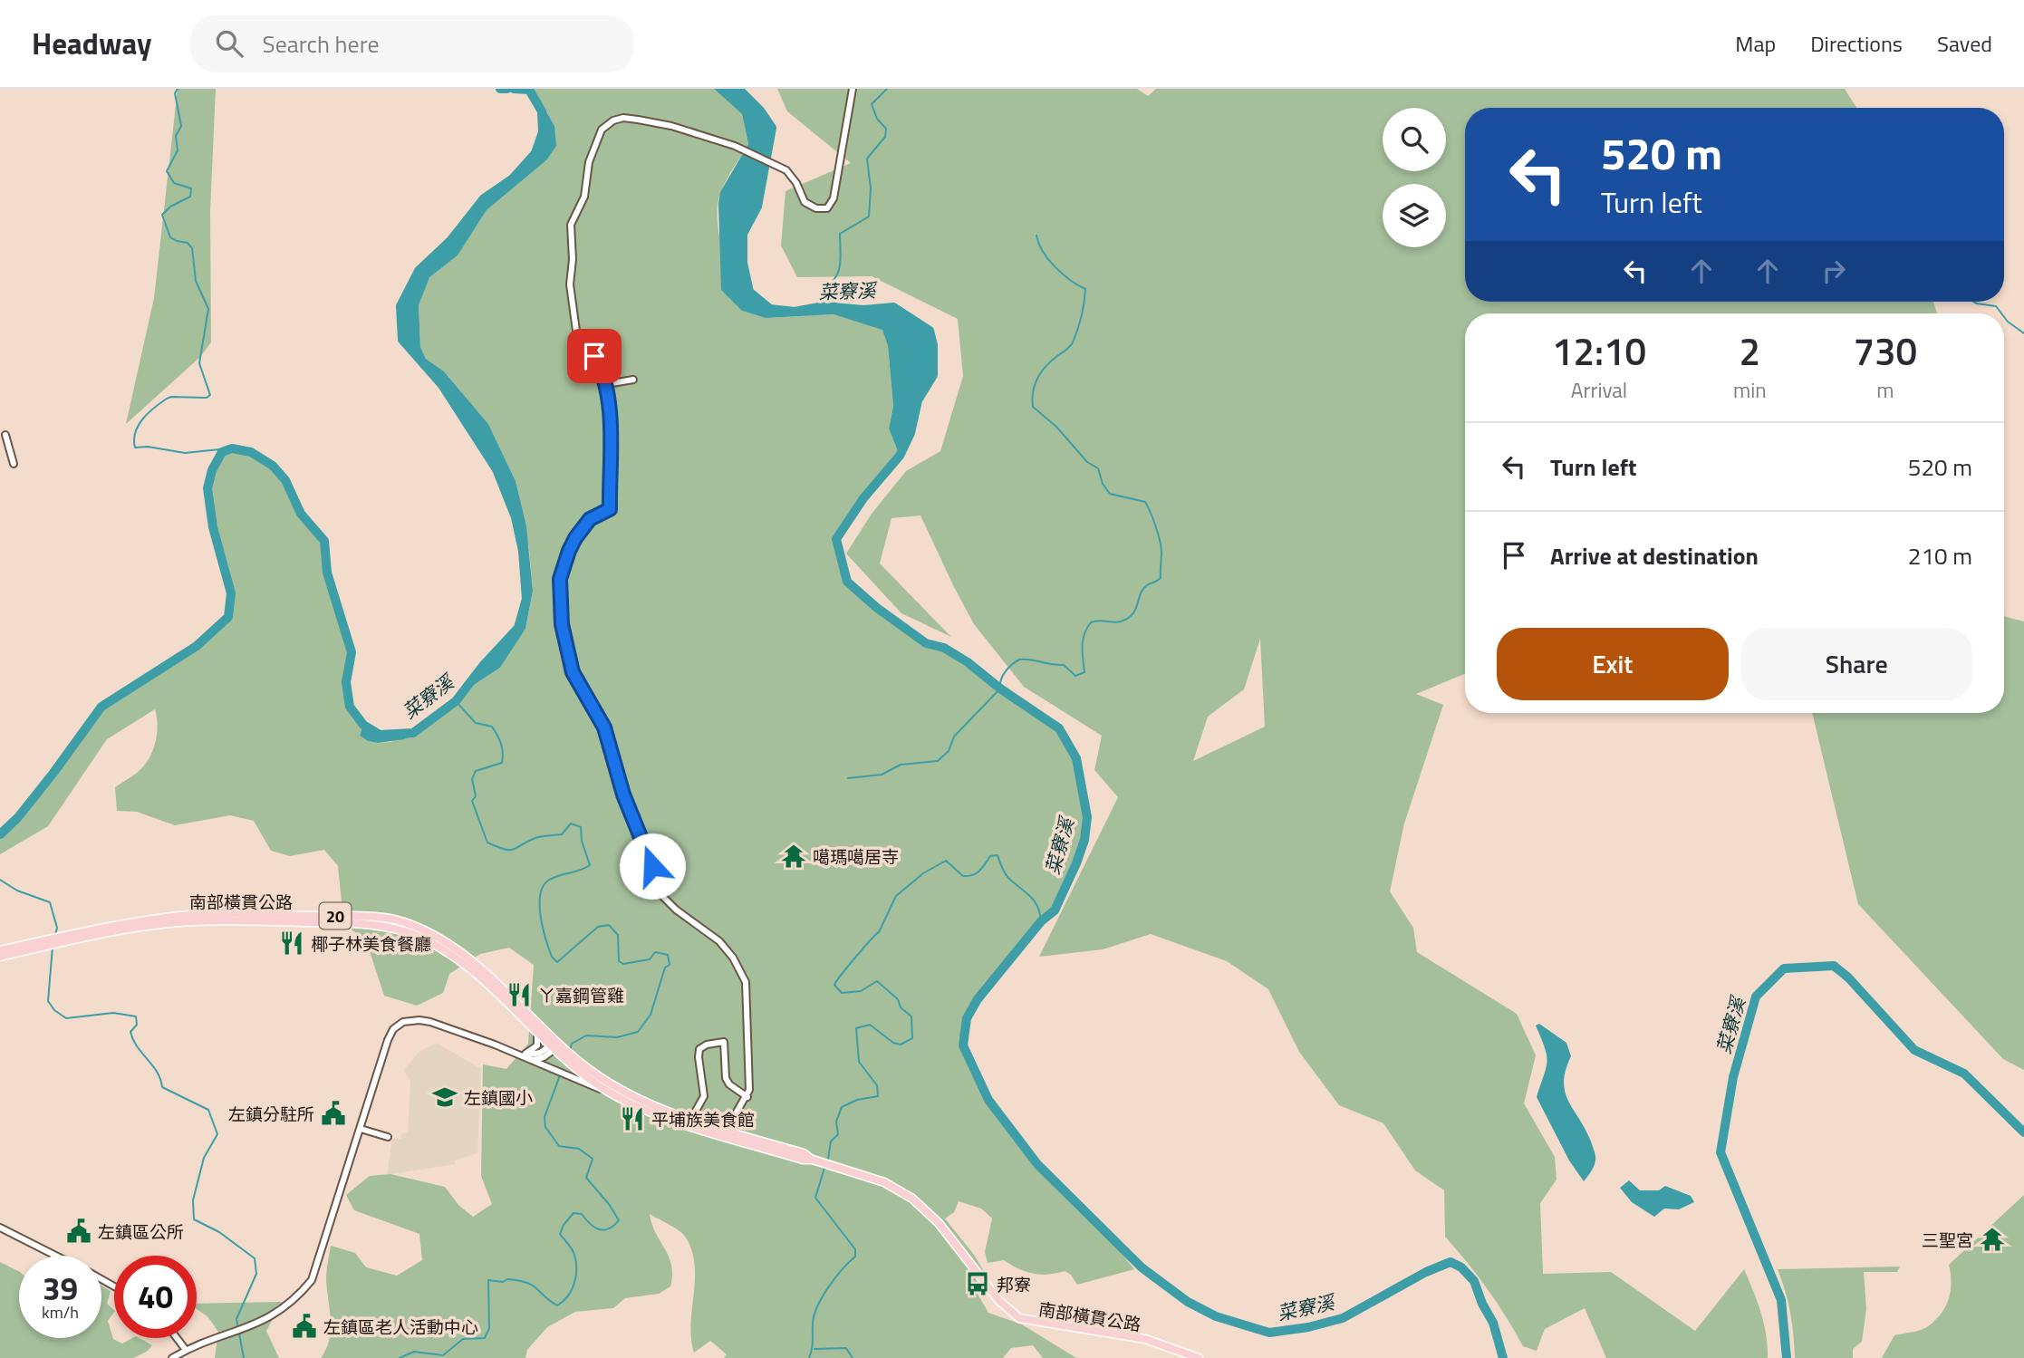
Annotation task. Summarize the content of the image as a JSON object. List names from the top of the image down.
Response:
{
  "streets": {
    "main road": ["南部橫貫公路", "20"]
  },
  "crossings": [
    ["南部橫貫公路", "20"]
  ],
  "water": ["菜竂溪"],
  "places": {
    "temple": ["噶瑪噶居寺", "三聖宮"],
    "restaurant": ["椰子林美食餐廳", "ㄚ嘉鋼管雞", "平埔族美食館"],
    "school or university": ["左鎮國小"],
    "public building": ["左鎮分駐所", "左鎮區公所", "左鎮區老人活動中心"],
    "bus stop": ["邦寮"]
  },
  "page": {
    "header": "Headway",
    "search": "Search here",
    "nav": ["Map", "Directions", "Saved"],
    "turn": ["520 m", "Turn left"],
    "eta": [
      "12:10",
      "Arrival",
      "2",
      "min",
      "730",
      "m"
    ],
    "list": [
      {
        "name": "Turn left",
        "value": "520 m"
      },
      {
        "name": "Arrive at destination",
        "value": "210 m"
      }
    ],
    "buttons": ["Exit", "Share"],
    "speed": "39 km/h",
    "limit": "40"
  }
}
